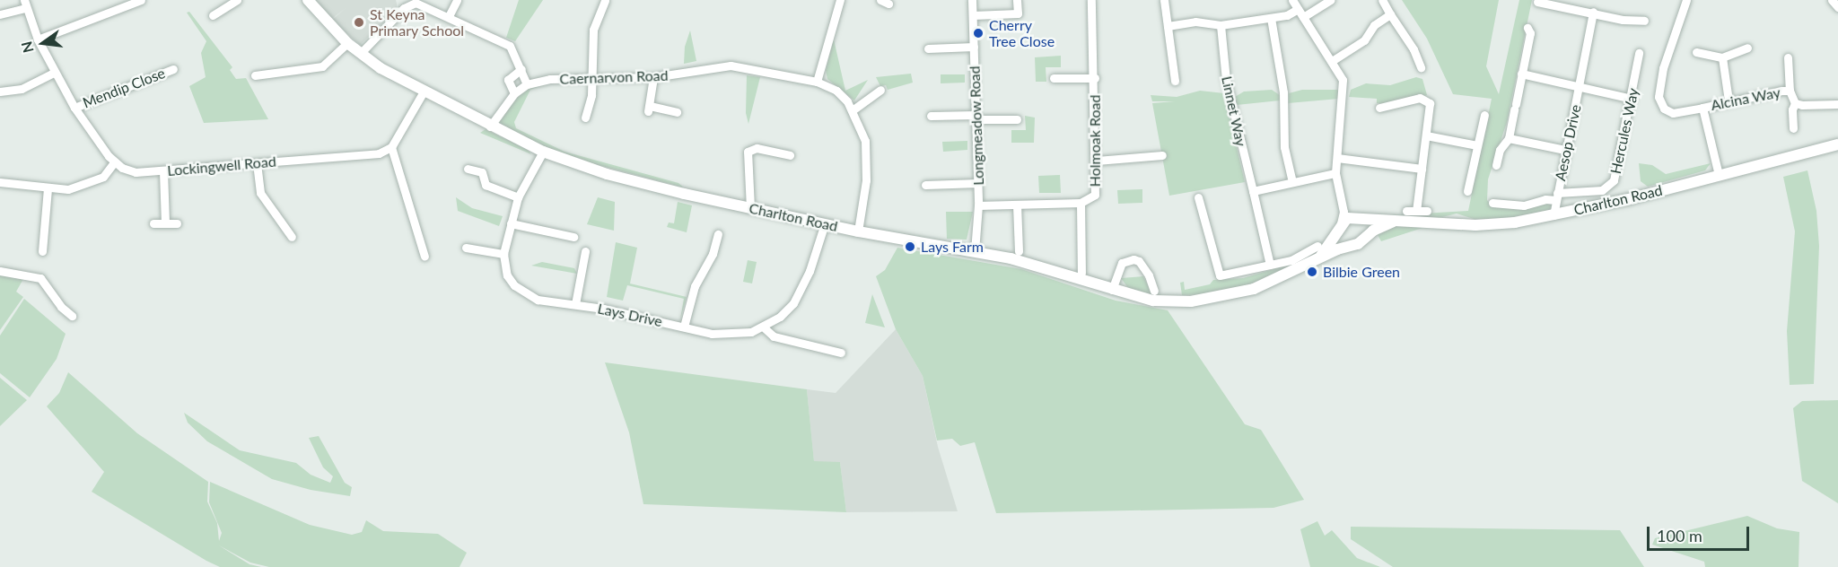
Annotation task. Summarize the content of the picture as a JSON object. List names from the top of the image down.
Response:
{
  "streets": {
    "street": [
      "Caernarvon Road",
      "Mendip Close",
      "Alcina Way",
      "Linnet Way",
      "Longmeadow Road",
      "Hercules Way",
      "Holmoak Road",
      "Aesop Drive",
      "Lockingwell Road",
      "Charlton Road",
      "Lays Drive"
    ]
  },
  "crossings": [
    ["Caernarvon Road", "Charlton Road"],
    ["Longmeadow Road", "Holmoak Road"],
    ["Longmeadow Road", "Charlton Road"],
    ["Hercules Way", "Aesop Drive"],
    ["Aesop Drive", "Charlton Road"],
    ["Charlton Road", "Lays Drive"]
  ],
  "places": [
    "St Keyna Primary School",
    "Cherry Tree Close",
    "Lays Farm",
    "Bilbie Green"
  ],
  "scale_bar": "100 m",
  "north": "left"
}
